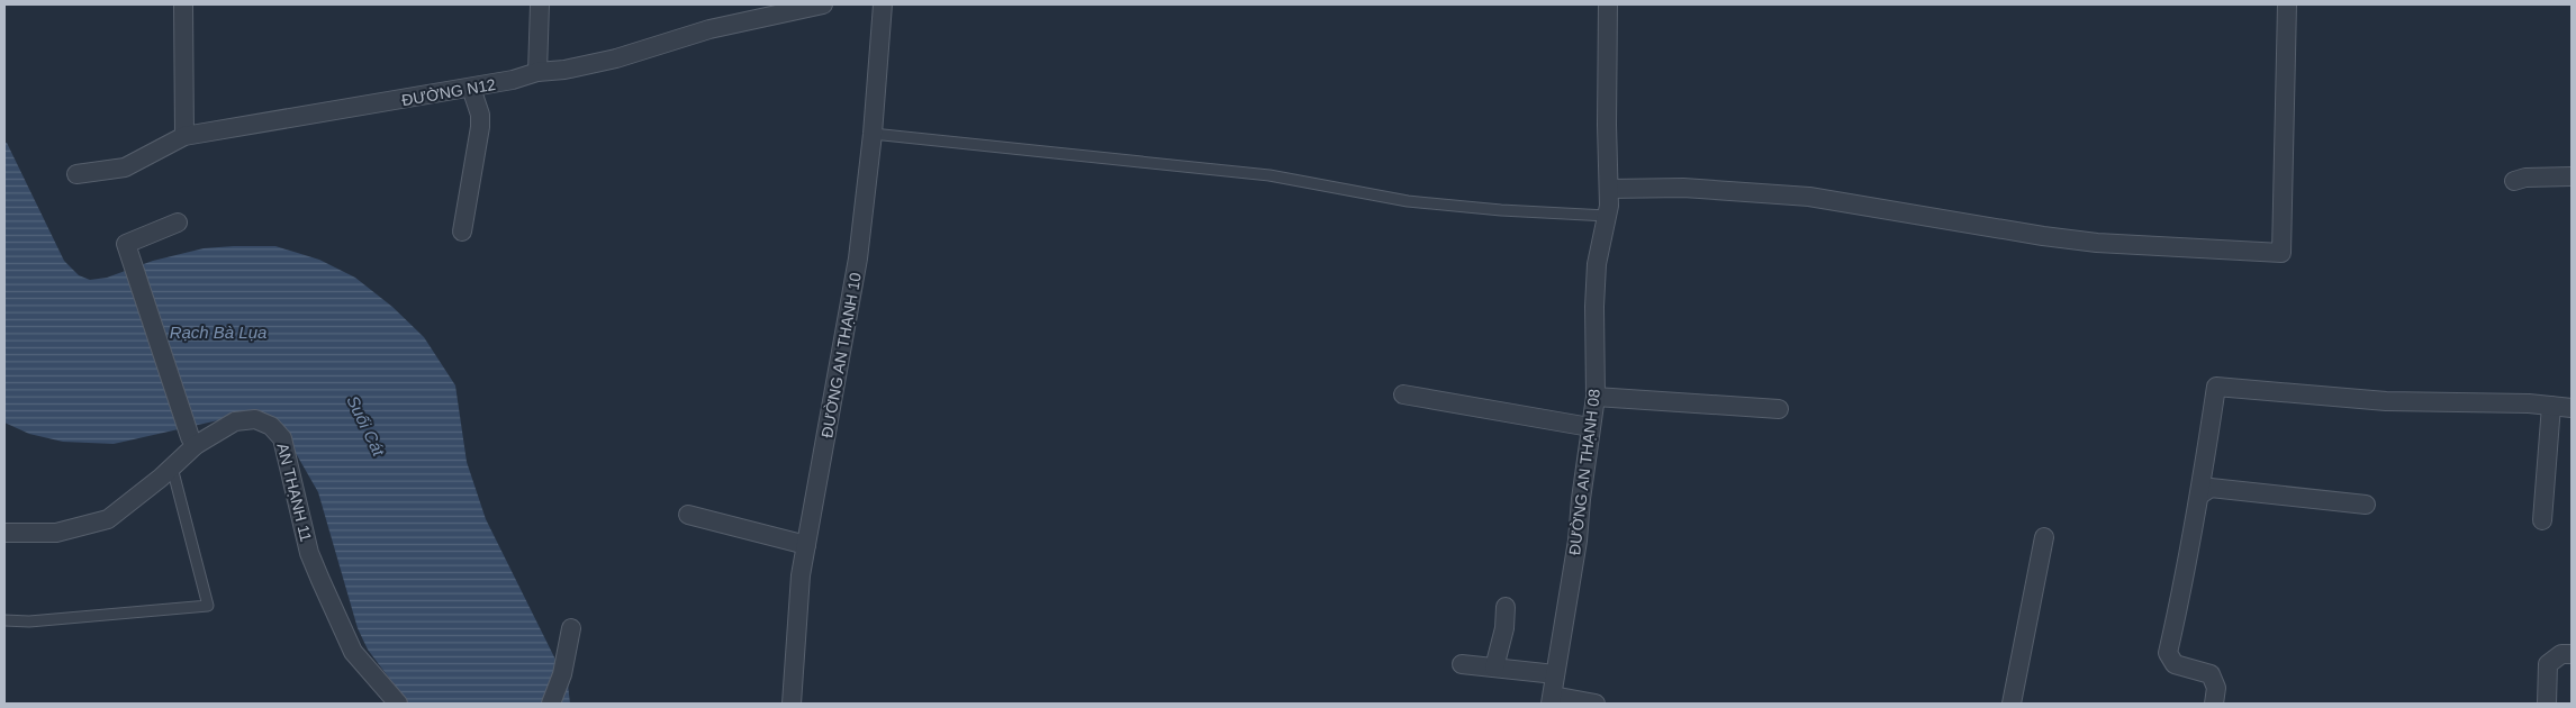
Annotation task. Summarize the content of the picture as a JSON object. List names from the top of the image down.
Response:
{
  "streets": {
    "street": [
      "ĐƯỜNG N12",
      "ĐƯỜNG AN THẠNH 10",
      "ĐƯỜNG AN THẠNH 08",
      "AN THẠNH 11"
    ]
  },
  "water": ["Rạch Bà Lụa", "Suối Cát"]
}
